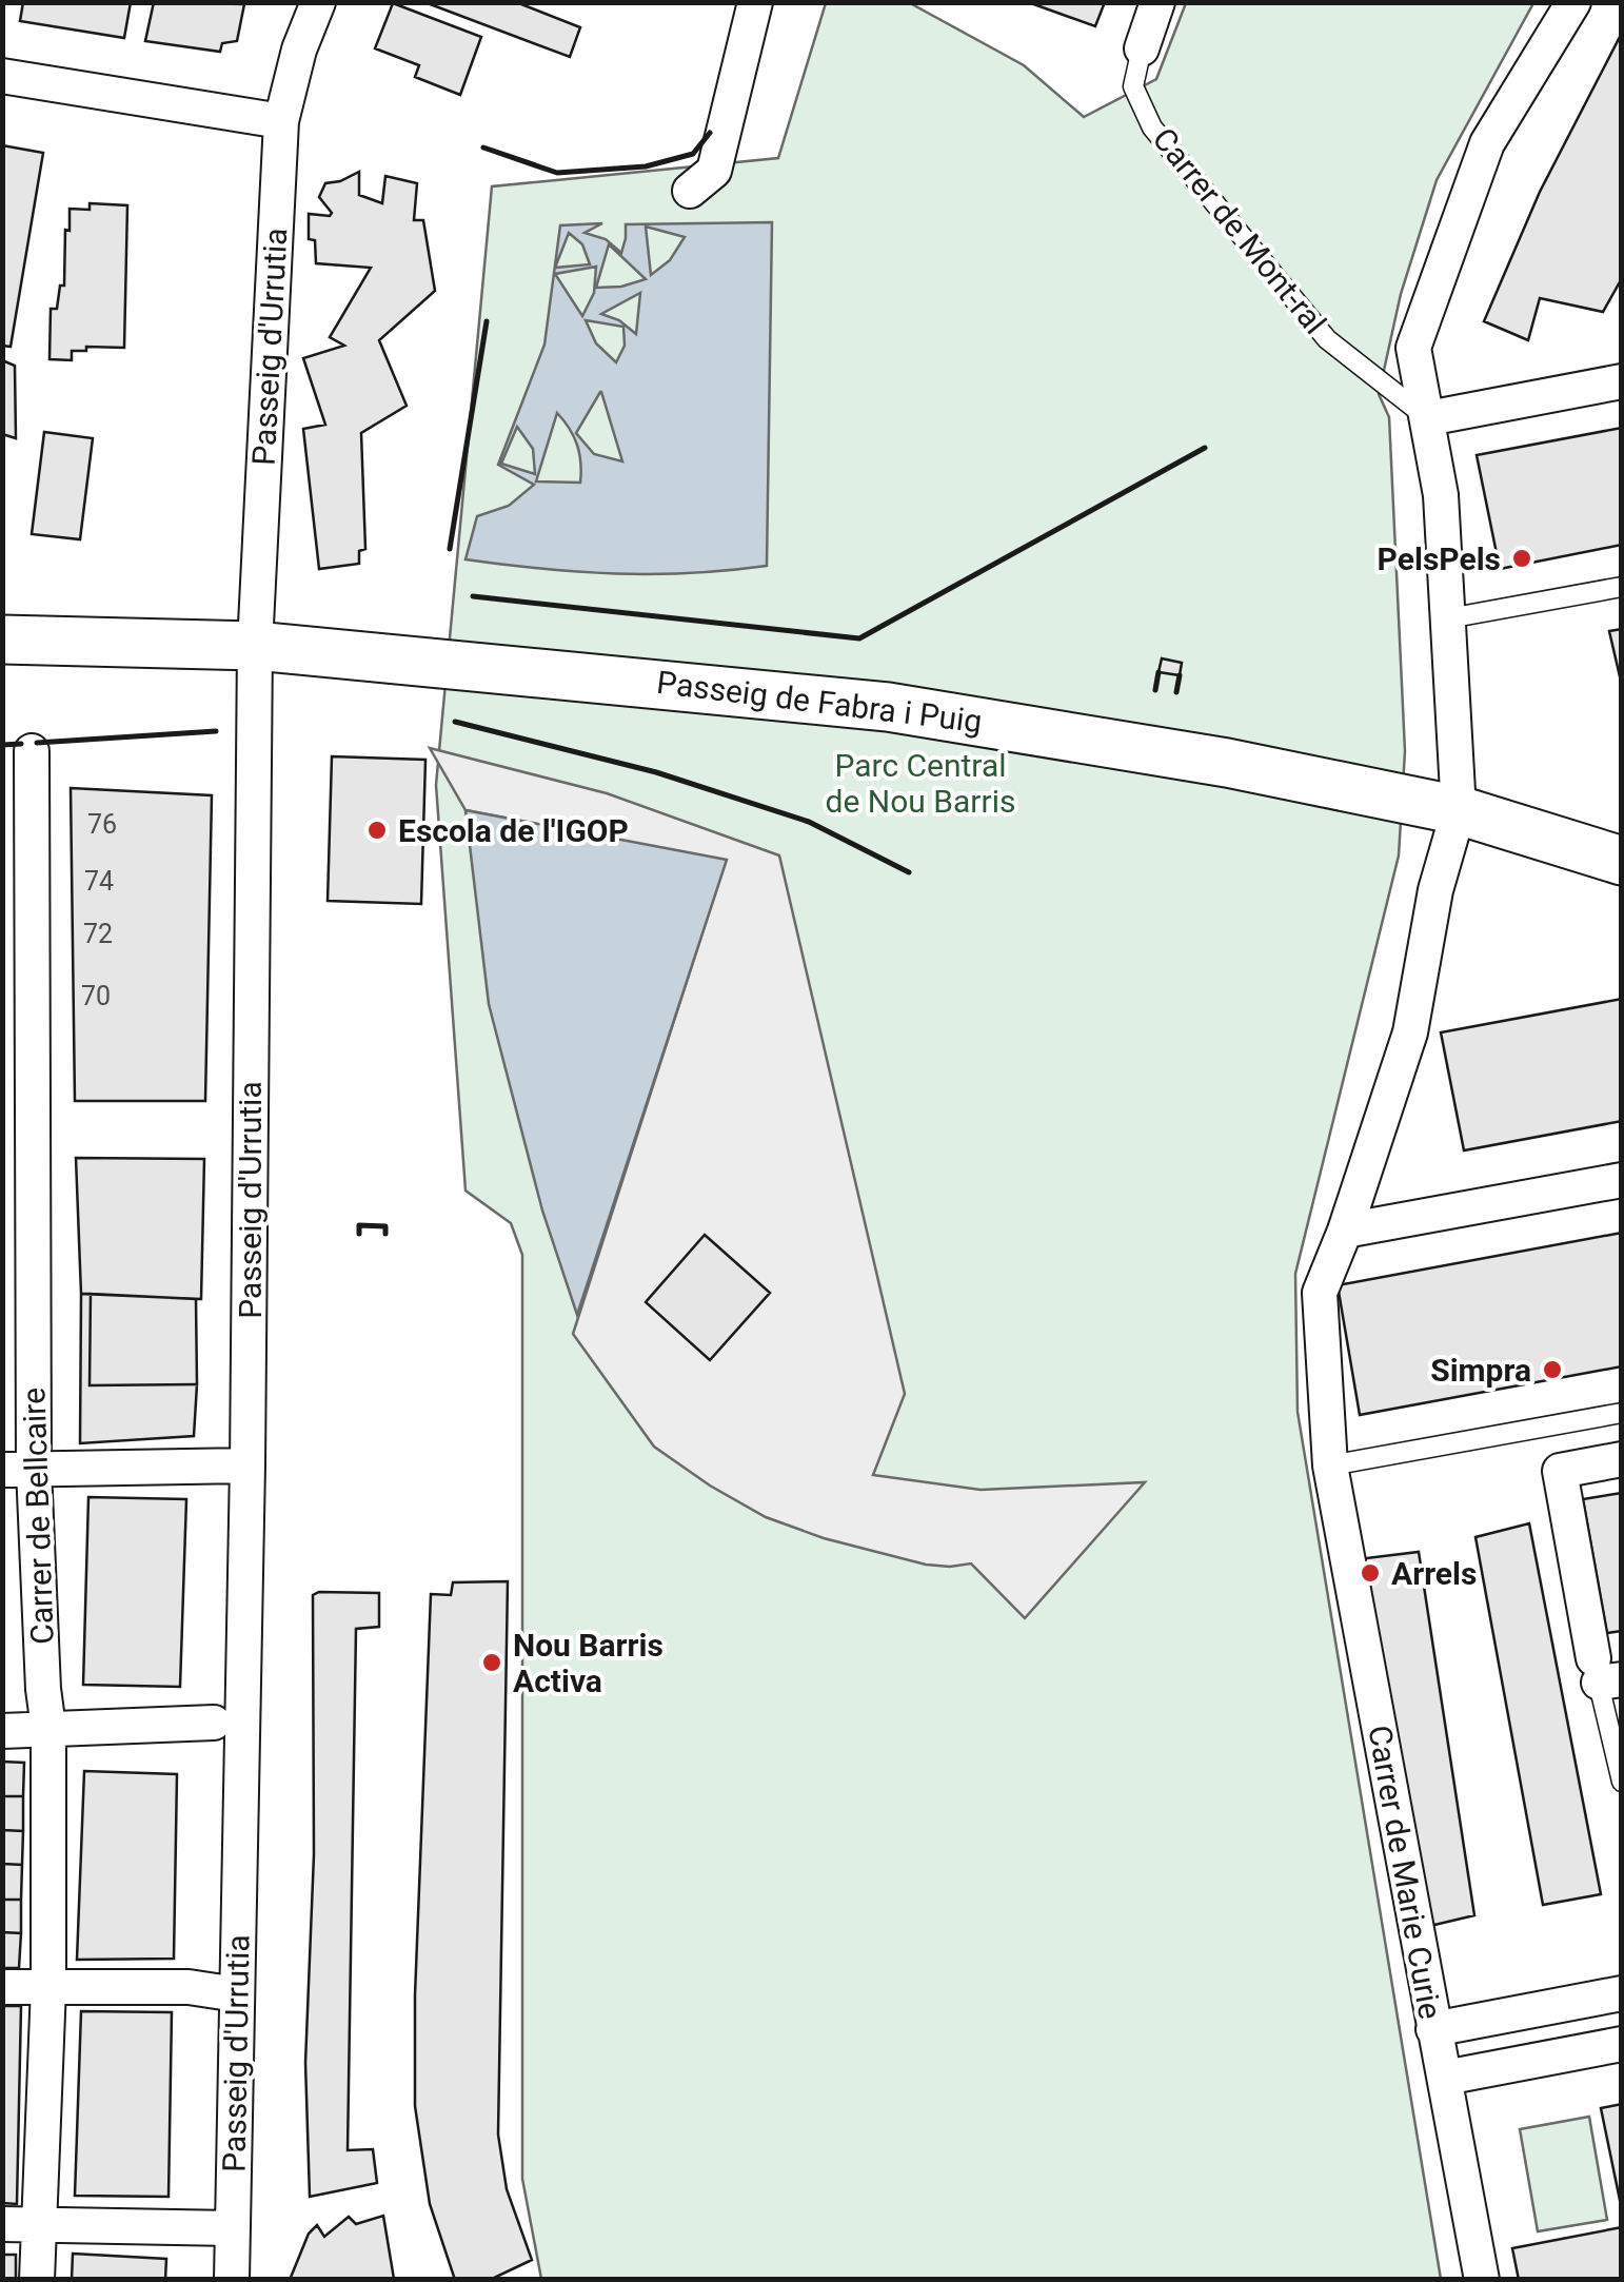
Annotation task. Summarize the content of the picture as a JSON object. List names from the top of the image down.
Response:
{
  "streets": {
    "street": [
      "Carrer de Mont-ral",
      "Passeig d'Urrutia",
      "Passeig de Fabra i Puig",
      "Carrer de Bellcaire",
      "Carrer de Marie Curie"
    ]
  },
  "crossings": [
    ["Carrer de Mont-ral", "Carrer de Marie Curie"],
    ["Passeig d'Urrutia", "Passeig de Fabra i Puig"],
    ["Passeig de Fabra i Puig", "Carrer de Marie Curie"]
  ],
  "parks": ["Parc Central de Nou Barris"],
  "places": [
    "PelsPels",
    "Escola de l'IGOP",
    "Simpra",
    "Arrels",
    "Nou Barris Activa"
  ],
  "house_numbers": [
    "76",
    "74",
    "72",
    "70"
  ]
}
